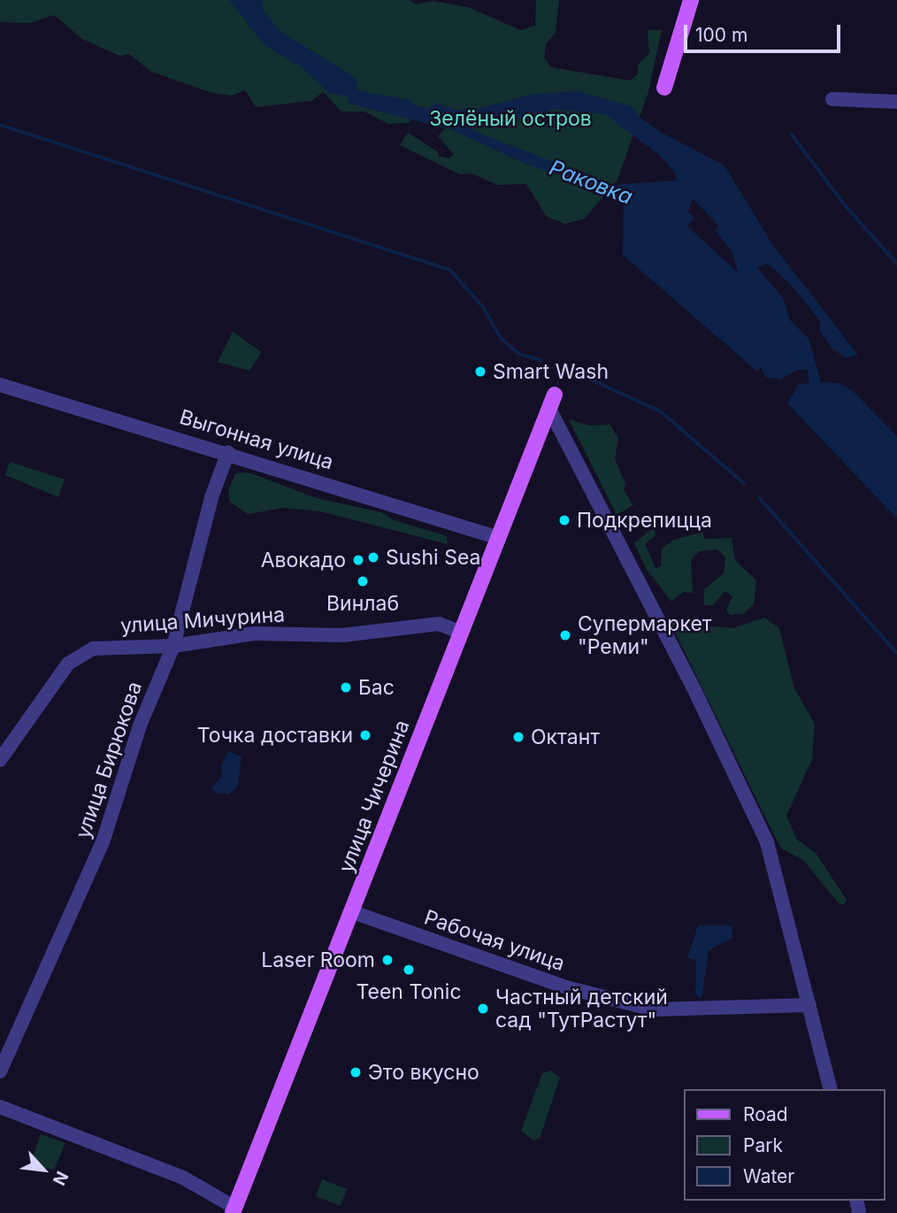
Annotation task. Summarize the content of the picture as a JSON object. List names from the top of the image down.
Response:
{
  "streets": {
    "main road": ["улица Чичерина"],
    "street": [
      "Выгонная улица",
      "улица Мичурина",
      "улица Бирюкова",
      "Рабочая улица"
    ]
  },
  "crossings": [
    ["Выгонная улица", "улица Бирюкова"],
    ["Выгонная улица", "улица Чичерина"],
    ["улица Мичурина", "улица Бирюкова"],
    ["улица Мичурина", "улица Чичерина"],
    ["улица Чичерина", "Рабочая улица"]
  ],
  "water": ["Раковка"],
  "parks": ["Зелёный остров"],
  "places": [
    "Smart Wash",
    "Подкрепицца",
    "Sushi Sea",
    "Авокадо",
    "Винлаб",
    "Супермаркет \"Реми\"",
    "Бас",
    "Точка доставки",
    "Октант",
    "Laser Room",
    "Teen Tonic",
    "Частный детский сад \"ТутРастут\"",
    "Это вкусно"
  ],
  "legend": ["Road", "Park", "Water"],
  "scale_bar": "100 m",
  "north": "bottom right"
}
